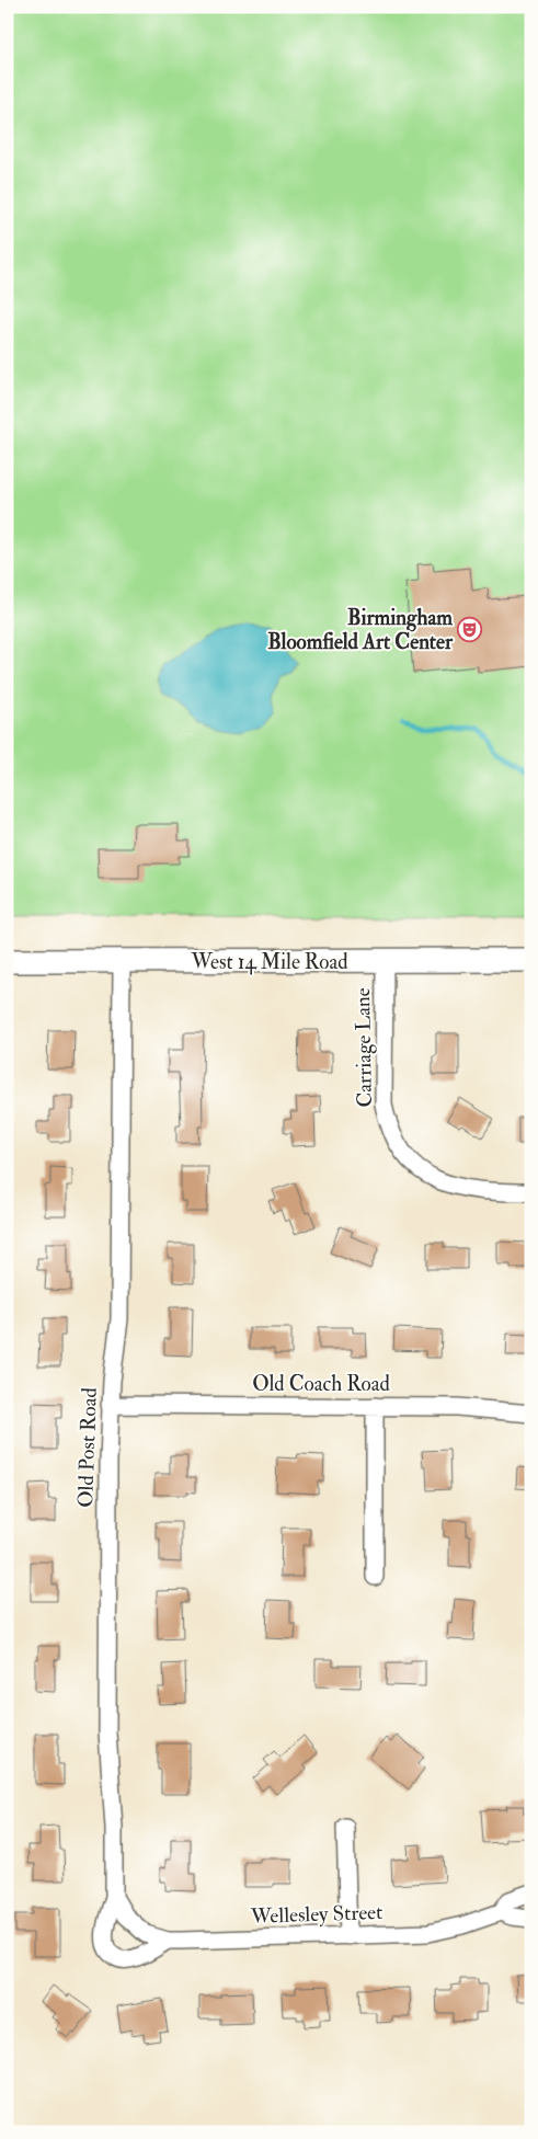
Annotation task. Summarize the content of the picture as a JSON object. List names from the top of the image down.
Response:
{
  "streets": {
    "street": [
      "West 14 Mile Road",
      "Carriage Lane",
      "Old Coach Road",
      "Old Post Road",
      "Wellesley Street"
    ]
  },
  "crossings": [
    ["West 14 Mile Road", "Carriage Lane"],
    ["West 14 Mile Road", "Old Post Road"],
    ["Old Coach Road", "Old Post Road"],
    ["Old Post Road", "Wellesley Street"]
  ],
  "places": {
    "theatre": ["Birmingham Bloomfield Art Center"]
  }
}
